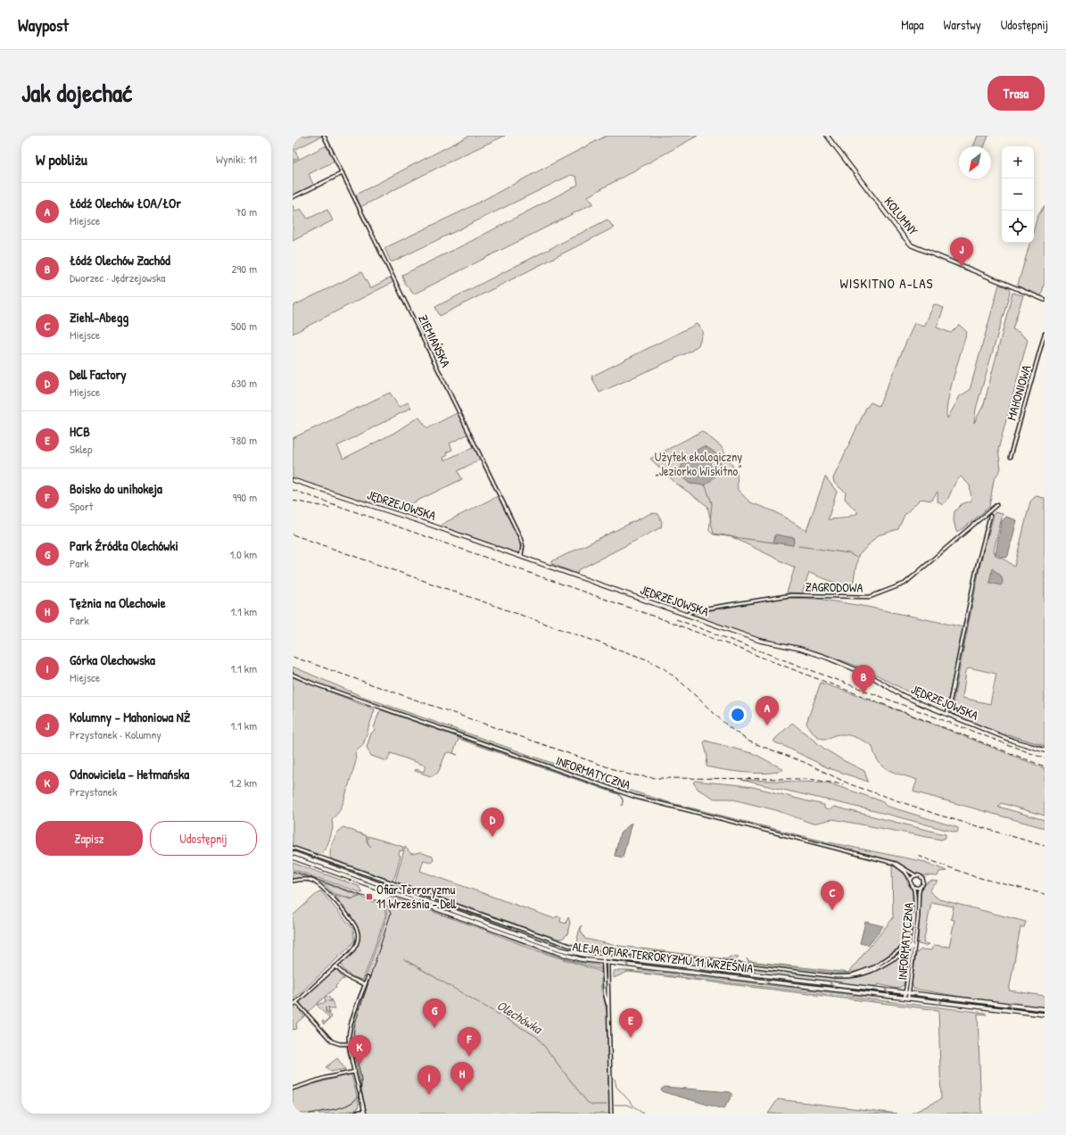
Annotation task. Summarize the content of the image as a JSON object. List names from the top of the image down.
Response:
{
  "streets": {
    "street": [
      "KOLUMNY",
      "ZIEMIAŃSKA",
      "MAHONIOWA",
      "JĘDRZEJOWSKA",
      "ZAGRODOWA",
      "INFORMATYCZNA",
      "ALEJA OFIAR TERRORYZMU 11 WRZEŚNIA"
    ]
  },
  "crossings": [
    ["ZIEMIAŃSKA", "JĘDRZEJOWSKA"],
    ["JĘDRZEJOWSKA", "ZAGRODOWA"],
    ["INFORMATYCZNA", "ALEJA OFIAR TERRORYZMU 11 WRZEŚNIA"]
  ],
  "districts": ["WISKITNO A-LAS"],
  "water": ["Olechówka"],
  "parks": ["Użytek ekologiczny „Jeziorko Wiskitno”"],
  "places": {
    "transit": ["Ofiar Terroryzmu 11 Września - Dell"]
  },
  "north": "bottom left",
  "page": {
    "header": "Waypost",
    "nav": ["Mapa", "Warstwy", "Udostępnij"],
    "title": "Jak dojechać",
    "buttons": [
      "Trasa",
      ["Zapisz", "Udostępnij"]
    ],
    "heading": ["W pobliżu", "Wyniki: 11"],
    "map_buttons": ["+", "−"],
    "list": [
      {
        "mark": "A",
        "name": "Łódź Olechów ŁOA/ŁOr",
        "note": "Miejsce",
        "value": "70 m"
      },
      {
        "mark": "B",
        "name": "Łódź Olechów Zachód",
        "note": "Dworzec · Jędrzejowska",
        "value": "290 m"
      },
      {
        "mark": "C",
        "name": "Ziehl-Abegg",
        "note": "Miejsce",
        "value": "500 m"
      },
      {
        "mark": "D",
        "name": "Dell Factory",
        "note": "Miejsce",
        "value": "630 m"
      },
      {
        "mark": "E",
        "name": "HCB",
        "note": "Sklep",
        "value": "780 m"
      },
      {
        "mark": "F",
        "name": "Boisko do unihokeja",
        "note": "Sport",
        "value": "990 m"
      },
      {
        "mark": "G",
        "name": "Park Źródła Olechówki",
        "note": "Park",
        "value": "1.0 km"
      },
      {
        "mark": "H",
        "name": "Tężnia na Olechowie",
        "note": "Park",
        "value": "1.1 km"
      },
      {
        "mark": "I",
        "name": "Górka Olechowska",
        "note": "Miejsce",
        "value": "1.1 km"
      },
      {
        "mark": "J",
        "name": "Kolumny - Mahoniowa NŻ",
        "note": "Przystanek · Kolumny",
        "value": "1.1 km"
      },
      {
        "mark": "K",
        "name": "Odnowiciela - Hetmańska",
        "note": "Przystanek",
        "value": "1.2 km"
      }
    ],
    "pins": [
      "J",
      "B",
      "A",
      "D",
      "C",
      "G",
      "E",
      "F",
      "K",
      "H",
      "I"
    ]
  }
}
